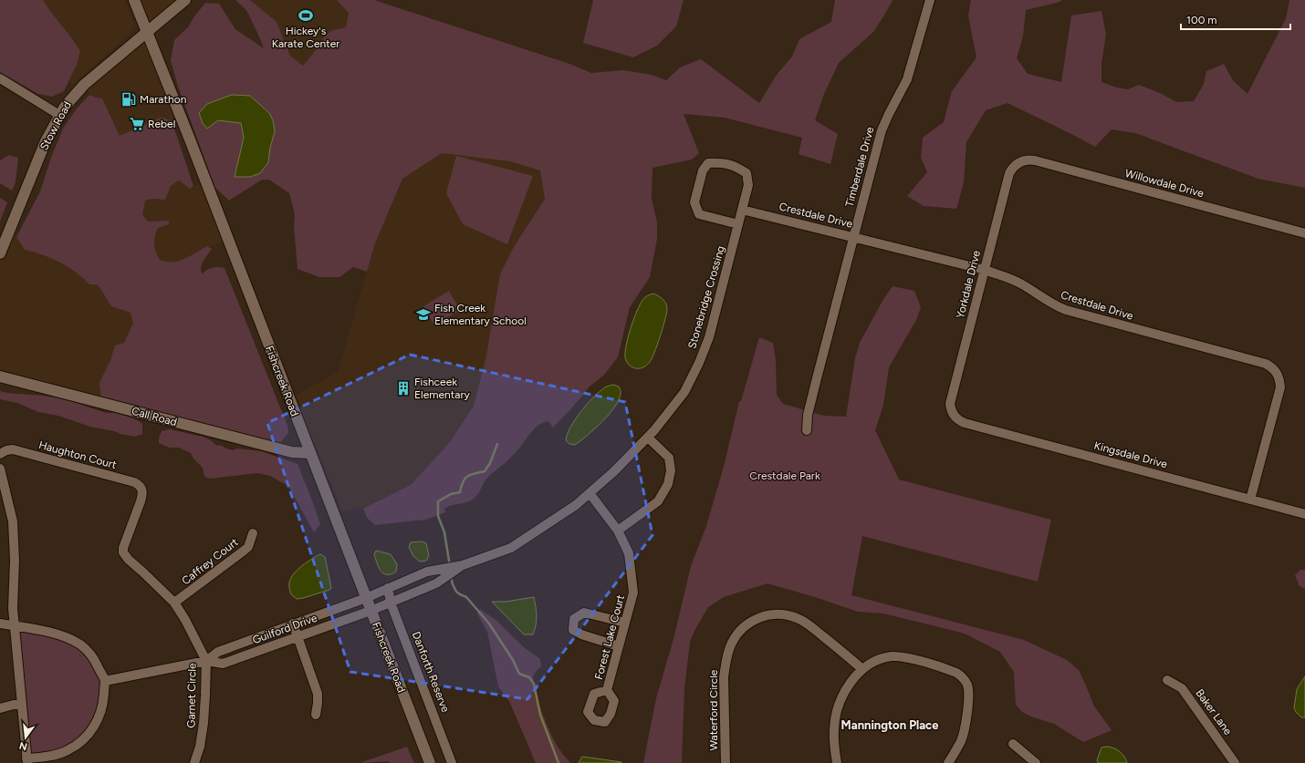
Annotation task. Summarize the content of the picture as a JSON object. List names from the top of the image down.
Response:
{
  "streets": {
    "main road": ["Stow Road", "Fishcreek Road", "Call Road"],
    "street": [
      "Timberdale Drive",
      "Willowdale Drive",
      "Crestdale Drive",
      "Yorkdale Drive",
      "Stonebridge Crossing",
      "Haughton Court",
      "Kingsdale Drive",
      "Caffrey Court",
      "Guilford Drive",
      "Forest Lake Court",
      "Danforth Reserve",
      "Garnet Circle",
      "Waterford Circle",
      "Baker Lane"
    ]
  },
  "crossings": [
    ["Stow Road", "Fishcreek Road"],
    ["Timberdale Drive", "Crestdale Drive"],
    ["Willowdale Drive", "Yorkdale Drive"],
    ["Crestdale Drive", "Yorkdale Drive"],
    ["Crestdale Drive", "Stonebridge Crossing"],
    ["Crestdale Drive", "Kingsdale Drive"],
    ["Yorkdale Drive", "Kingsdale Drive"],
    ["Stonebridge Crossing", "Fishcreek Road"],
    ["Stonebridge Crossing", "Guilford Drive"],
    ["Stonebridge Crossing", "Forest Lake Court"],
    ["Stonebridge Crossing", "Danforth Reserve"],
    ["Fishcreek Road", "Call Road"],
    ["Fishcreek Road", "Guilford Drive"],
    ["Haughton Court", "Garnet Circle"],
    ["Caffrey Court", "Garnet Circle"],
    ["Guilford Drive", "Garnet Circle"]
  ],
  "districts": ["Mannington Place"],
  "parks": ["Crestdale Park"],
  "places": {
    "sports": ["Hickey's Karate Center"],
    "fuel station": ["Marathon"],
    "supermarket": ["Rebel"],
    "school or university": ["Fish Creek Elementary School"],
    "building": ["Fishceek Elementary"]
  },
  "scale_bar": "100 m",
  "north": "bottom"
}
